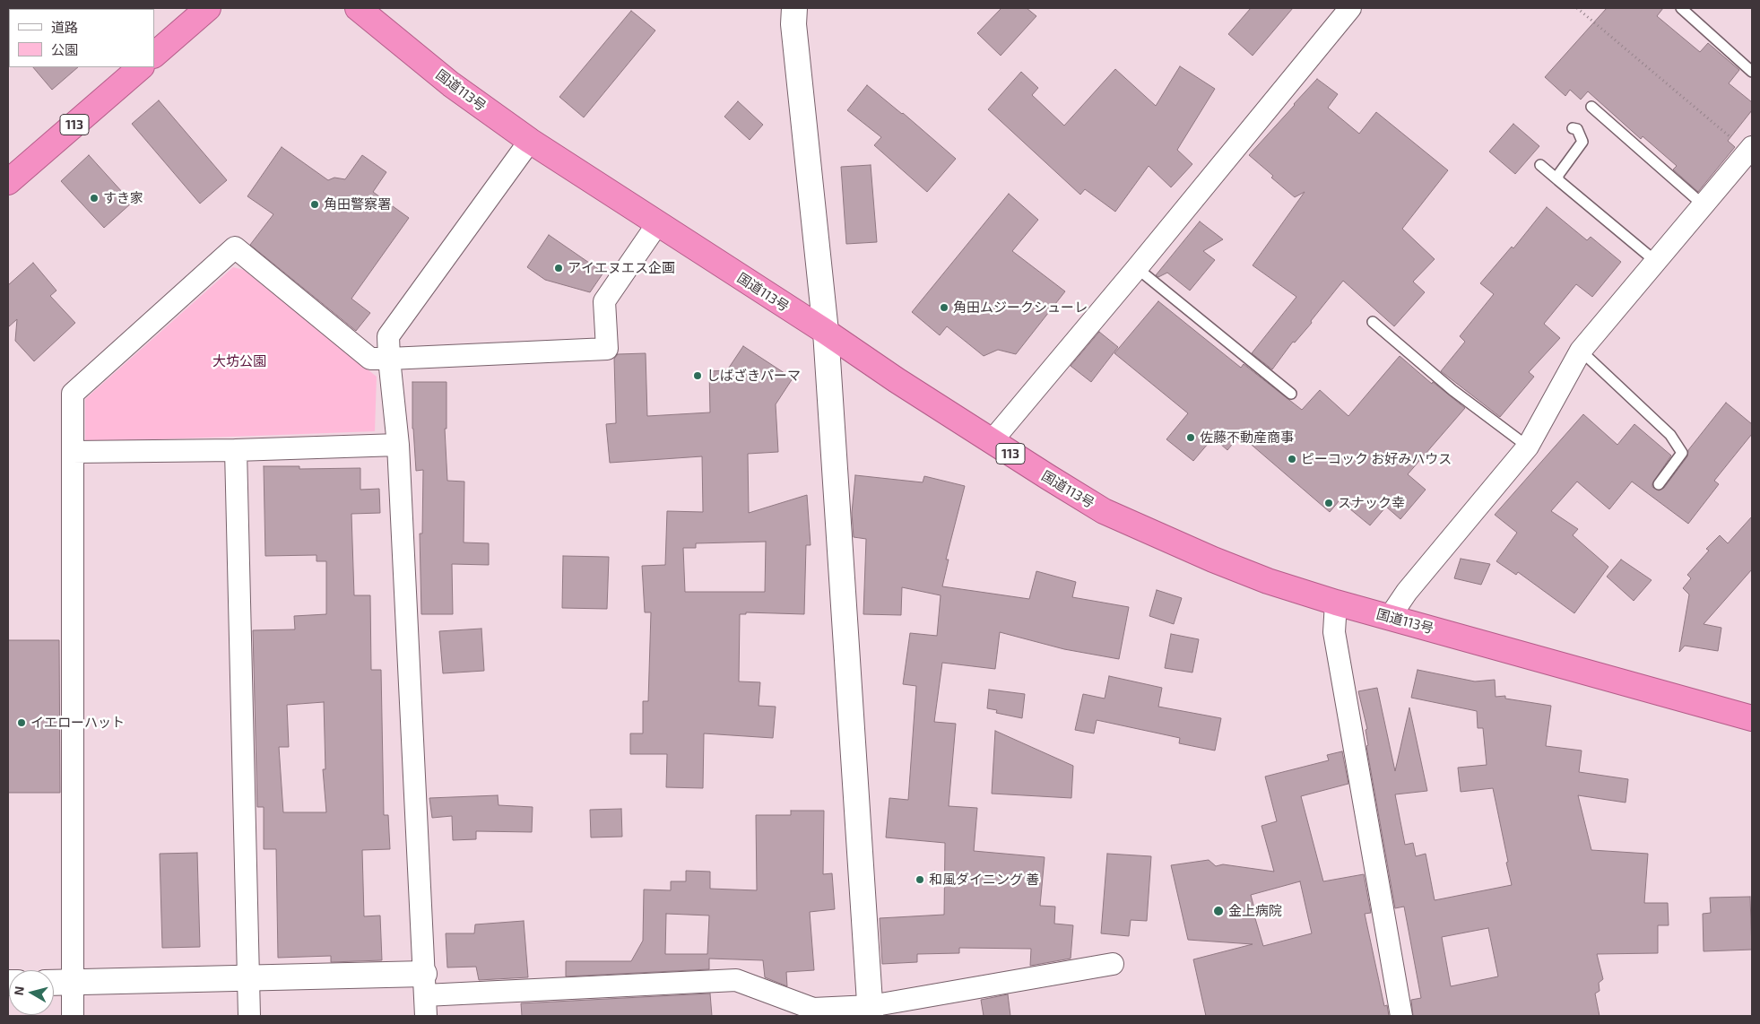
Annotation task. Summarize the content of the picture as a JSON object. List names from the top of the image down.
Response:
{
  "streets": {
    "highway": ["国道113号", "113"]
  },
  "parks": ["大坊公園"],
  "places": [
    "すき家",
    "角田警察署",
    "アイエヌエス企画",
    "角田ムジークシューレ",
    "しばざきパーマ",
    "佐藤不動産商事",
    "ピーコック お好みハウス",
    "スナック幸",
    "イエローハット",
    "和風ダイニング 善",
    "金上病院"
  ],
  "legend": ["道路", "公園"],
  "north": "left"
}
